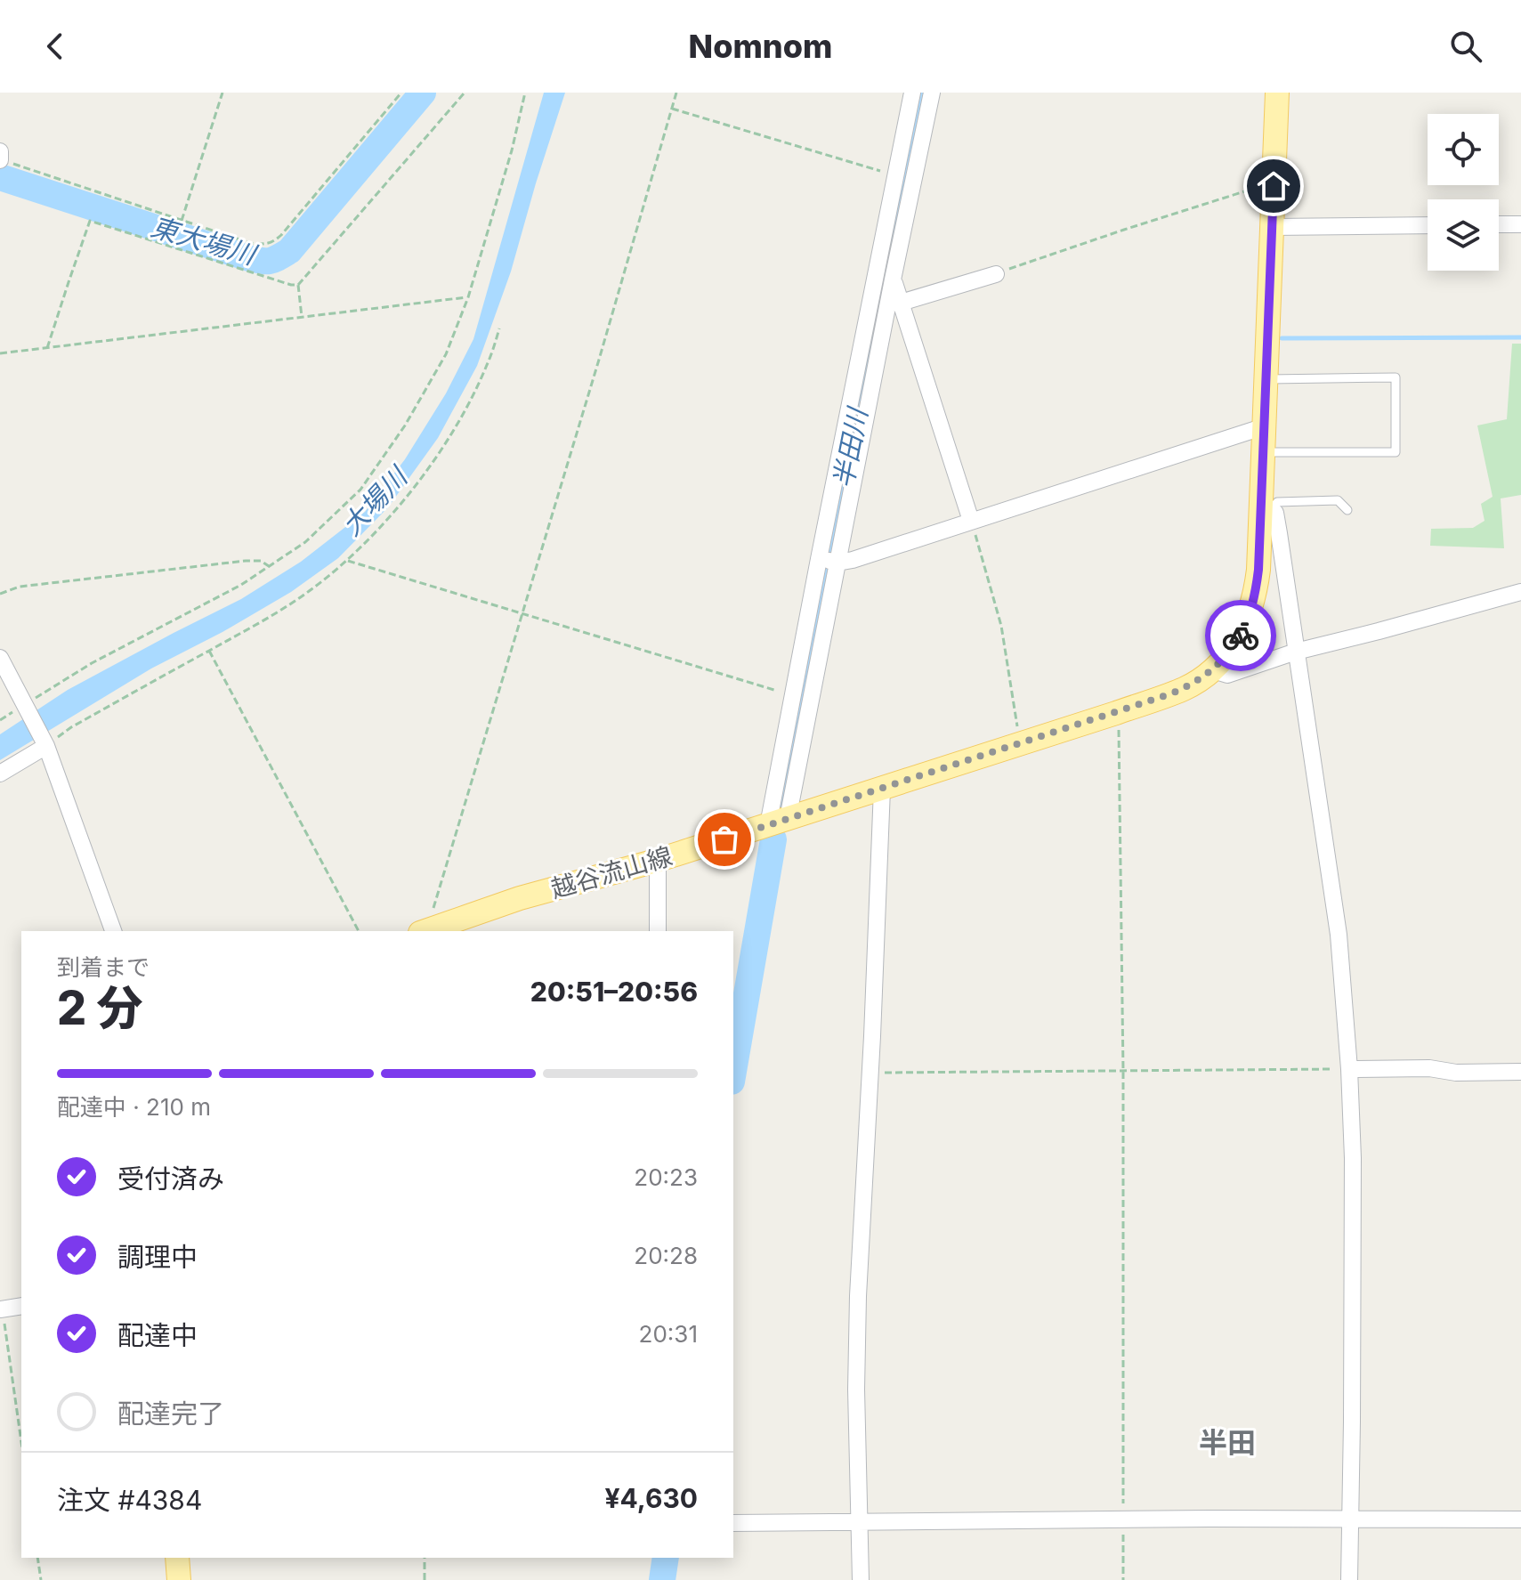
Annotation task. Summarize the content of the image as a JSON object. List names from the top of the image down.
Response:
{
  "streets": {
    "main road": ["越谷流山線"]
  },
  "districts": ["半田"],
  "water": ["東大場川", "半田川", "大場川"],
  "page": {
    "header": "Nomnom",
    "heading": ["2 分", "到着まで", "20:51–20:56"],
    "panel": ["注文 #4384", "¥4,630"],
    "bar": "配達中 · 210 m",
    "list": [
      ["受付済み", "20:23"],
      ["調理中", "20:28"],
      ["配達中", "20:31"],
      "配達完了"
    ]
  }
}
